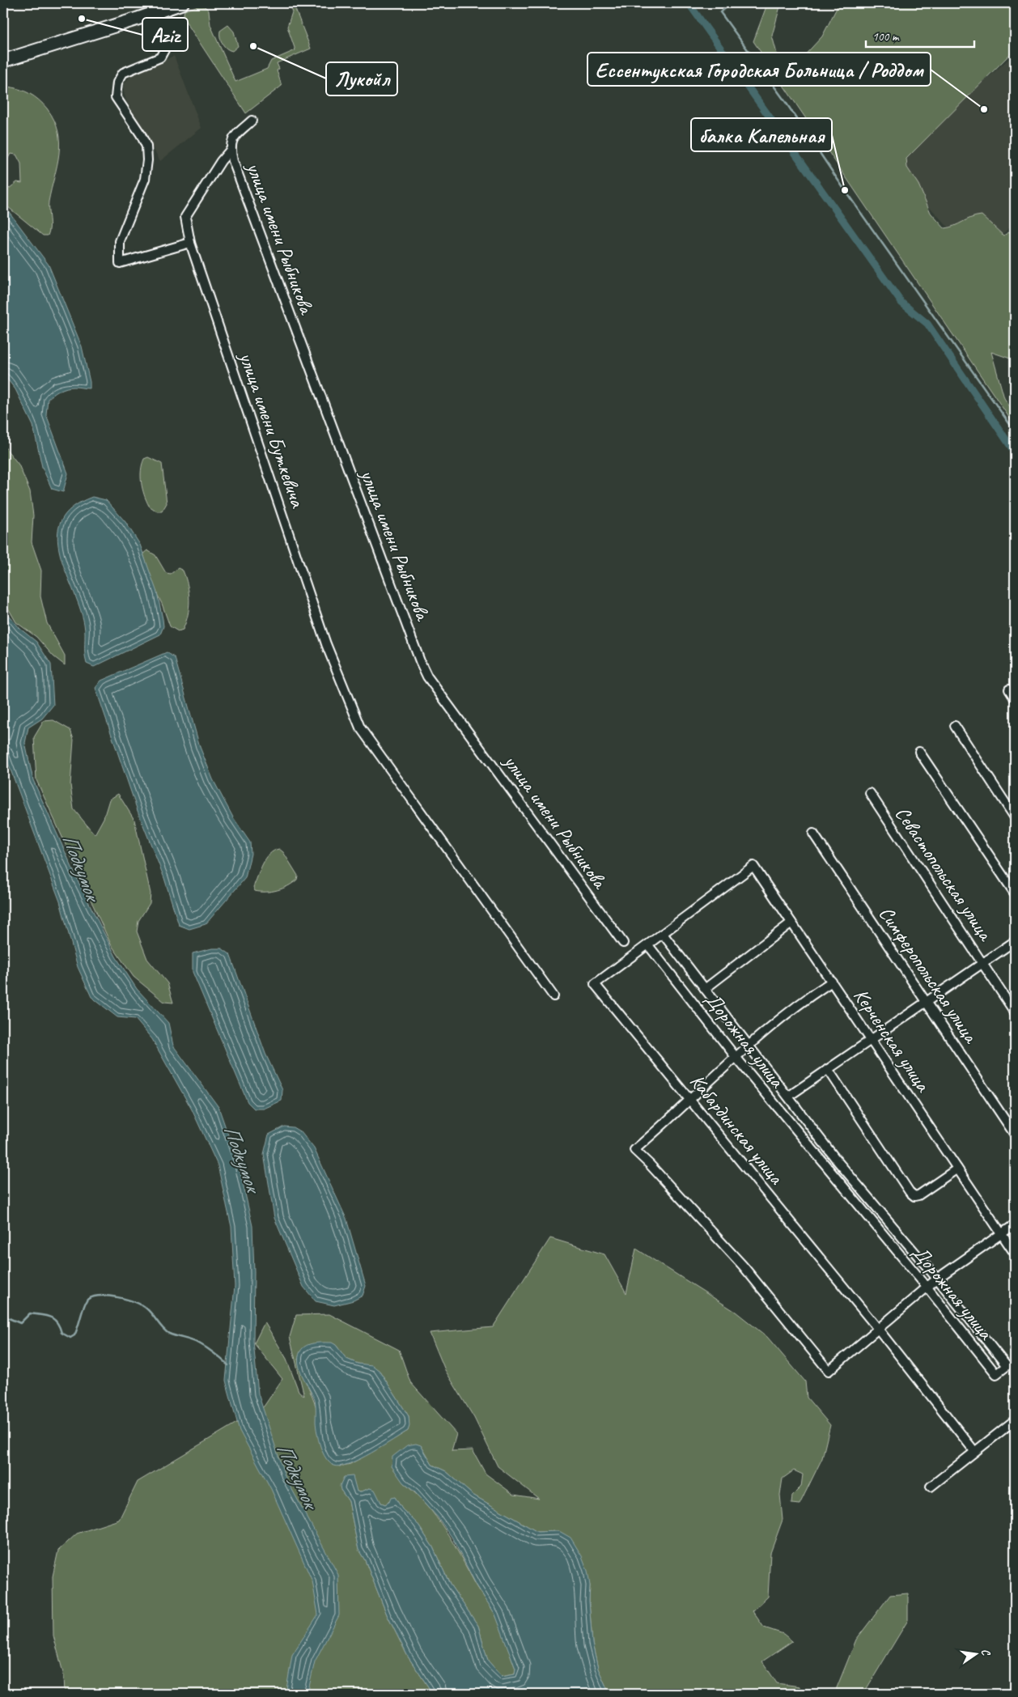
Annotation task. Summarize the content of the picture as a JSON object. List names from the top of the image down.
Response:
{
  "streets": {
    "street": [
      "улица имени Рыбникова",
      "улица имени Буткевича",
      "Севастопольская улица",
      "Симферопольская улица",
      "Дорожная улица",
      "Керченская улица",
      "Кабардинская улица"
    ]
  },
  "crossings": [
    ["улица имени Рыбникова", "улица имени Буткевича"],
    ["Дорожная улица", "Кабардинская улица"],
    ["Керченская улица", "Кабардинская улица"]
  ],
  "water": ["Подкумок"],
  "places": [
    "Aziz",
    "Лукойл",
    "Ессентукская Городская Больница / Роддом",
    "балка Капельная"
  ],
  "scale_bar": "100 m",
  "north": "right"
}
